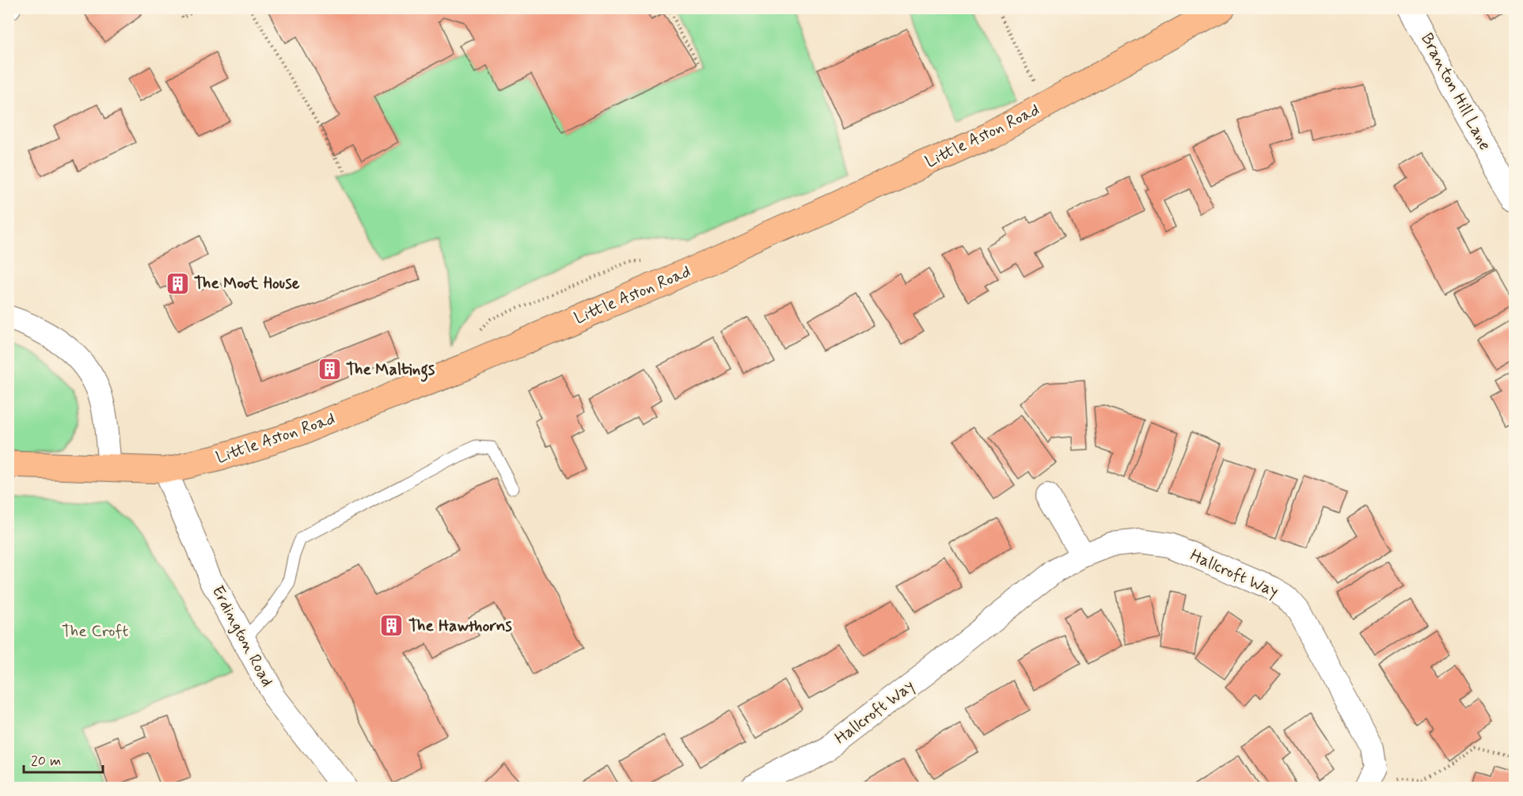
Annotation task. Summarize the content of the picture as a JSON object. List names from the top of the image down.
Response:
{
  "streets": {
    "main road": ["Little Aston Road"],
    "street": ["Branton Hill Lane", "Hallcroft Way", "Erdington Road"]
  },
  "crossings": [
    ["Little Aston Road", "Erdington Road"]
  ],
  "parks": ["The Croft"],
  "places": {
    "building": ["The Moot House", "The Maltings", "The Hawthorns"]
  },
  "scale_bar": "20 m"
}
